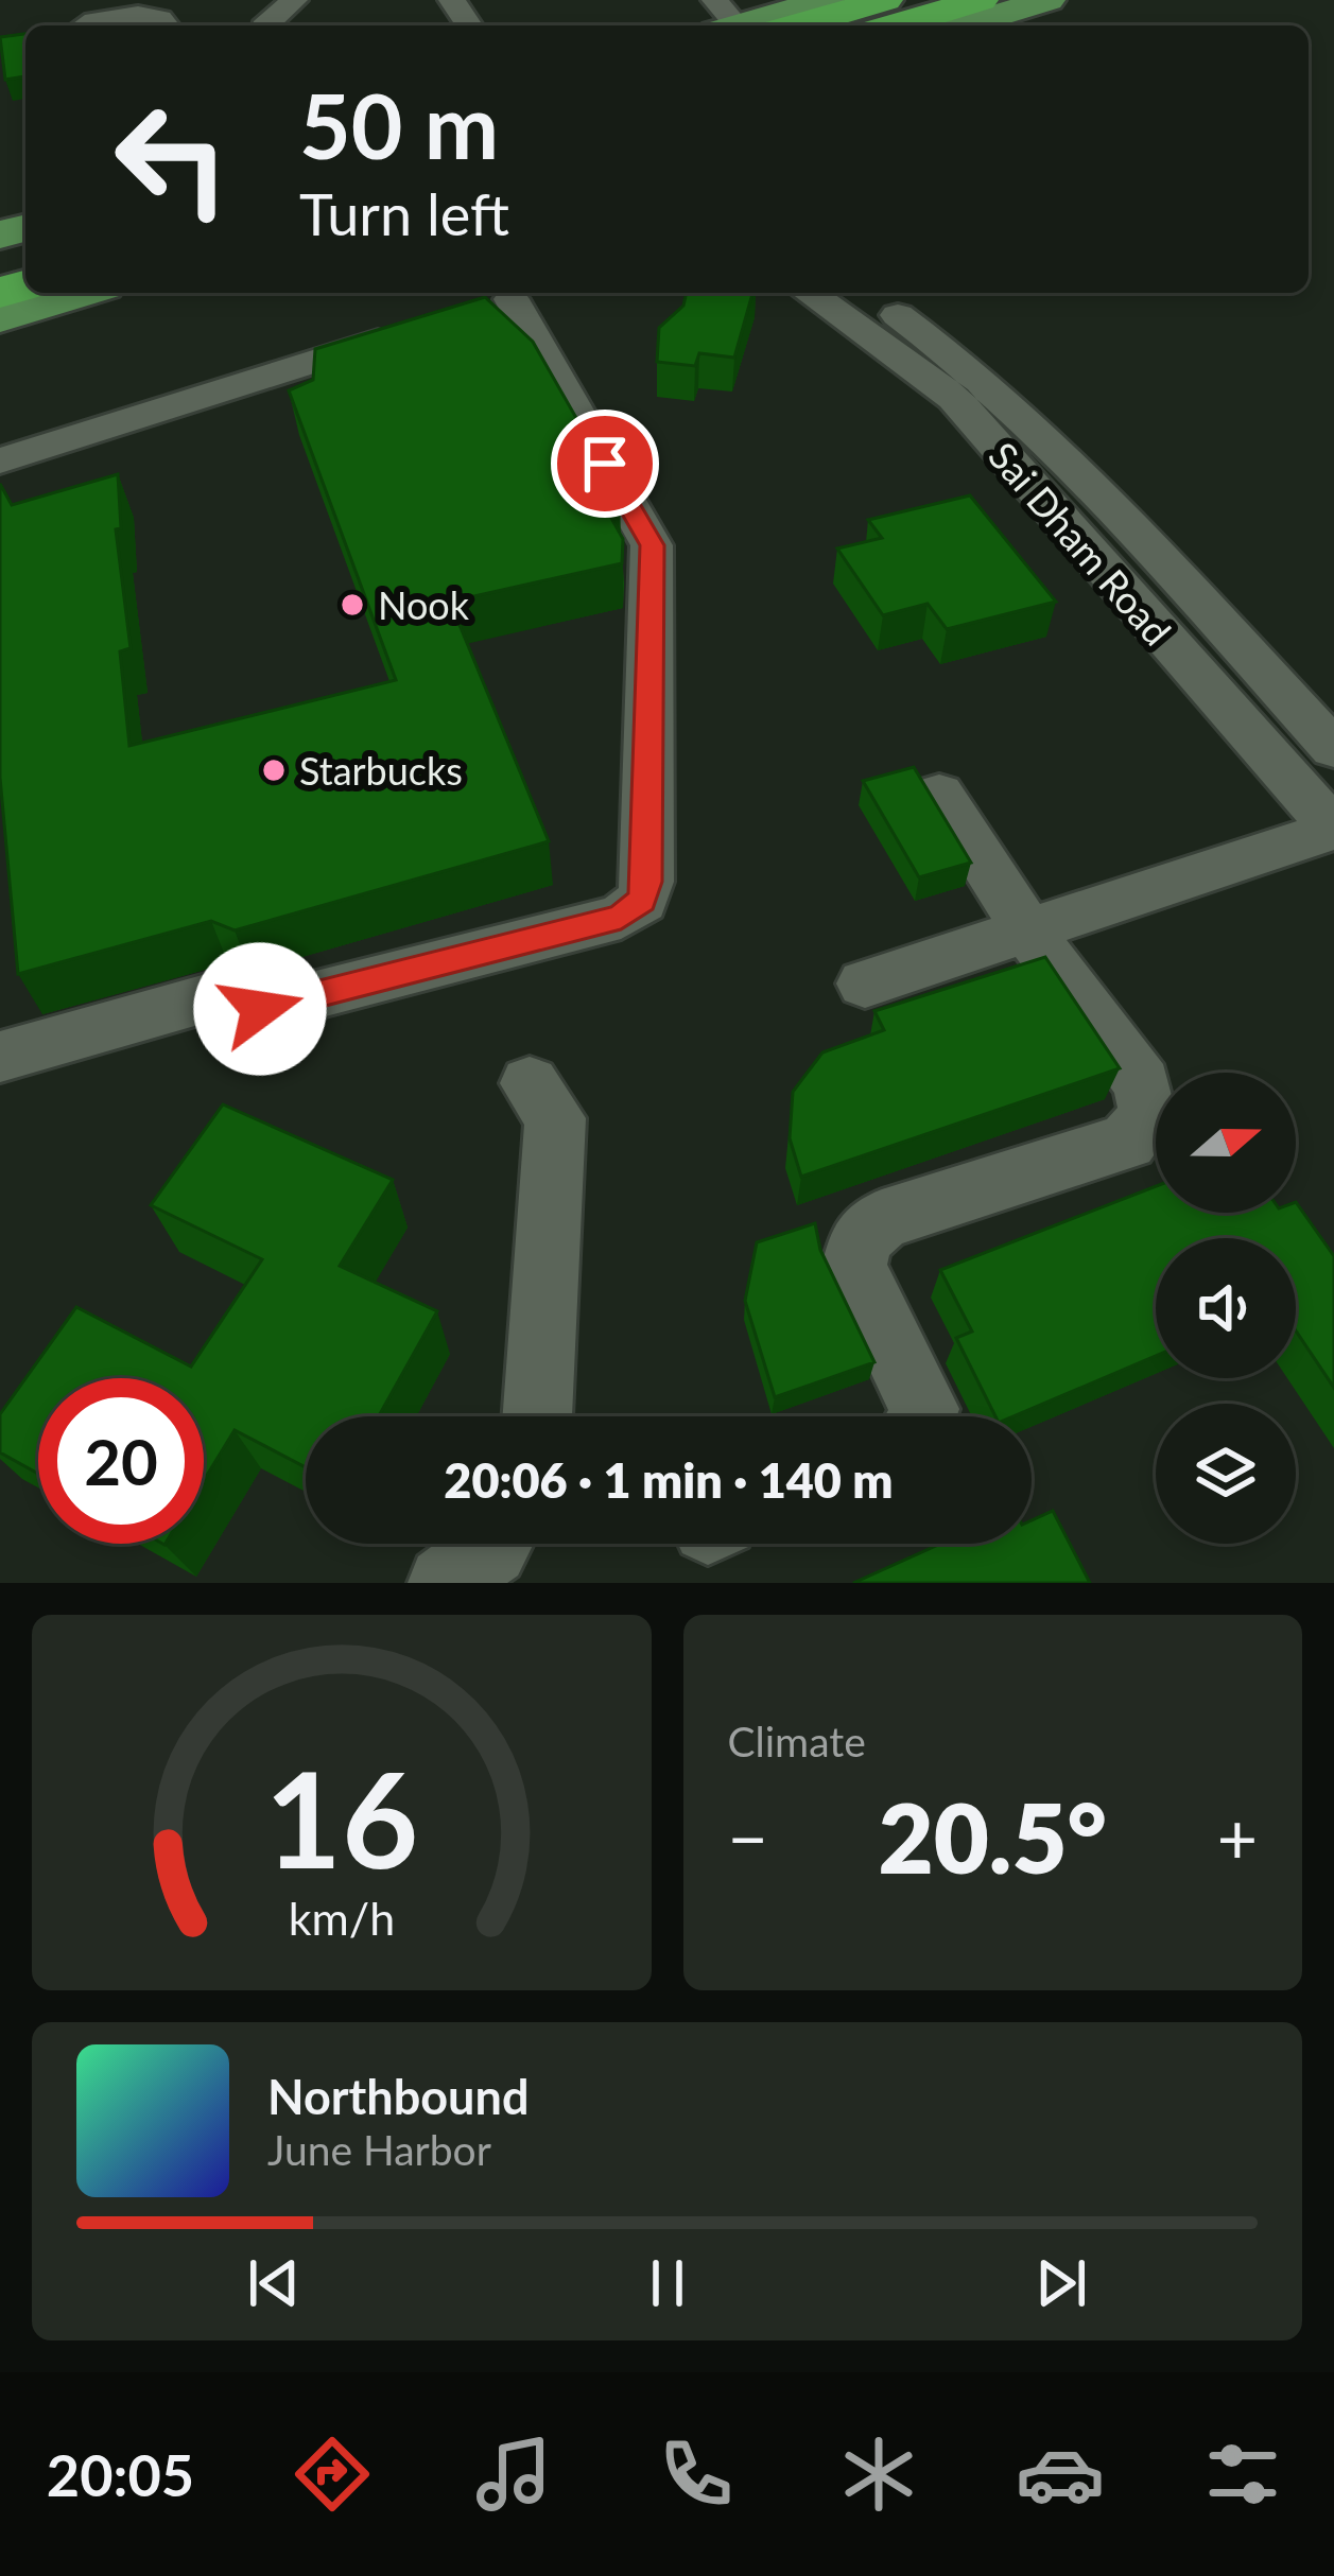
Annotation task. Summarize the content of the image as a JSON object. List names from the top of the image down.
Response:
{
  "streets": {
    "street": ["Sai Dham Road"]
  },
  "places": ["Nook", "Starbucks"],
  "north": "right",
  "page": {
    "turn": ["50 m", "Turn left"],
    "limit": "20",
    "trip": "20:06 · 1 min · 140 m",
    "tile": "Climate",
    "heat": ["−", "20.5°", "+"],
    "song": ["Northbound", "June Harbor"],
    "tabs": "20:05",
    "gauge": ["16", "km/h"]
  }
}
